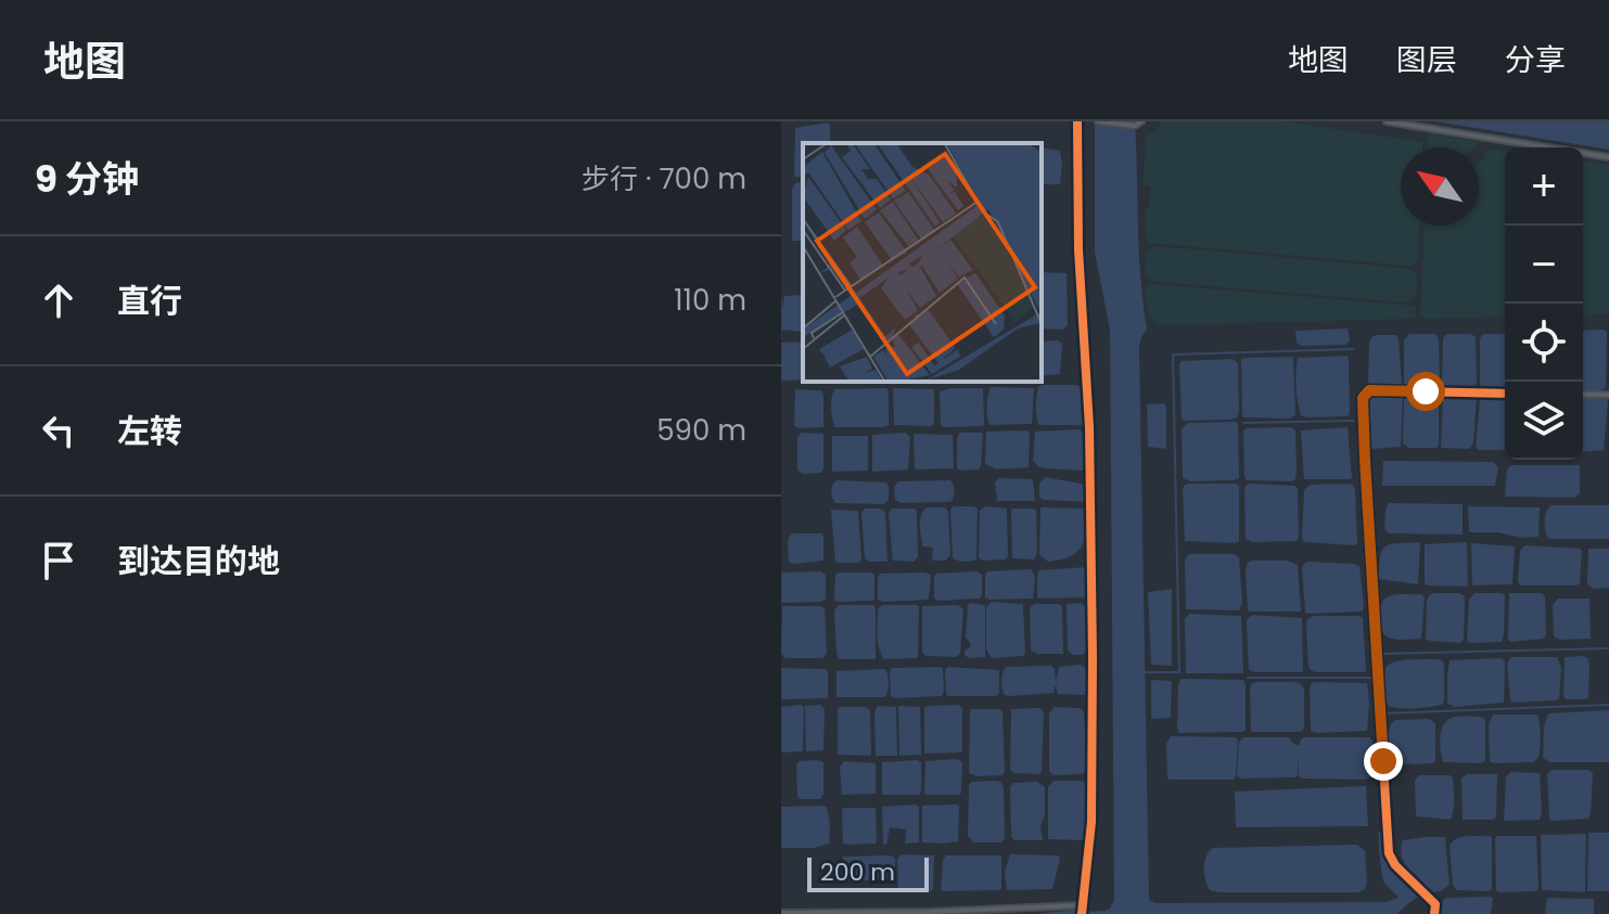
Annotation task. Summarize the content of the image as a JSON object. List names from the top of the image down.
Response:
{
  "scale_bar": "200 m",
  "north": "top left",
  "page": {
    "header": "地图",
    "nav": ["地图", "图层", "分享"],
    "heading": ["9 分钟", "步行 · 700 m"],
    "map_buttons": ["+", "−"],
    "list": [
      ["直行", "110 m"],
      ["左转", "590 m"],
      "到达目的地"
    ],
    "scale": "200 m"
  }
}
